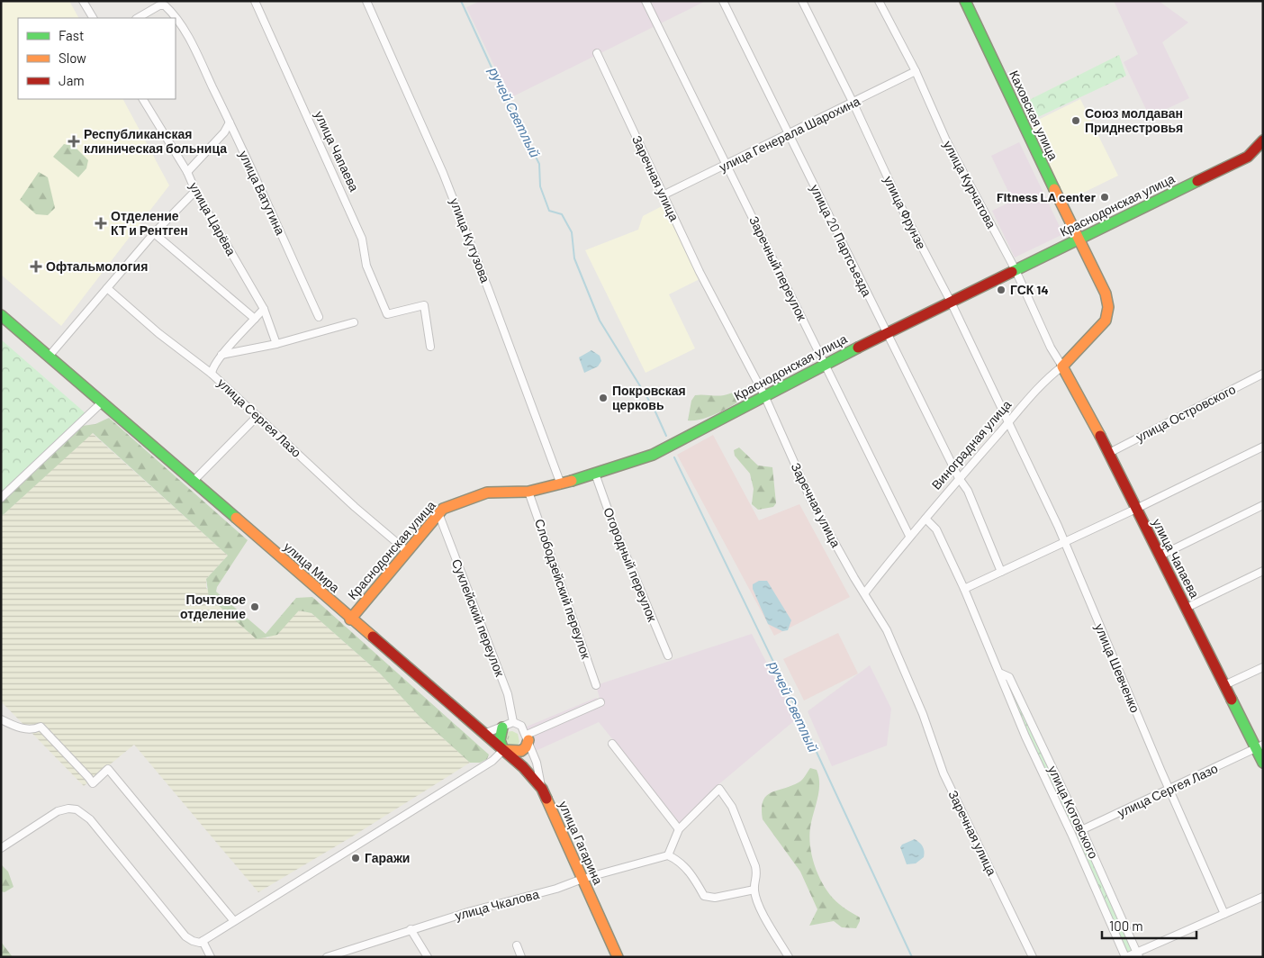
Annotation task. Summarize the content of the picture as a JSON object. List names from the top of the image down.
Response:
{
  "streets": {
    "street": [
      "Каховская улица",
      "улица Генерала Шарохина",
      "улица Чапаева",
      "Заречная улица",
      "улица Курчатова",
      "улица Ватутина",
      "Краснодонская улица",
      "улица Фрунзе",
      "улица Царёва",
      "улица Кутузова",
      "улица 20 Партсъезда",
      "Заречный переулок",
      "улица Островского",
      "улица Сергея Лазо",
      "Виноградная улица",
      "Огородный переулок",
      "улица Мира",
      "Слободзейский переулок",
      "Суклейский переулок",
      "улица Шевченко",
      "улица Котовского",
      "улица Гагарина",
      "улица Чкалова"
    ]
  },
  "crossings": [
    ["Каховская улица", "Краснодонская улица"],
    ["Каховская улица", "Виноградная улица"],
    ["улица Генерала Шарохина", "Заречная улица"],
    ["улица Генерала Шарохина", "улица Курчатова"],
    ["улица Генерала Шарохина", "улица Фрунзе"],
    ["улица Генерала Шарохина", "улица 20 Партсъезда"],
    ["улица Генерала Шарохина", "Заречный переулок"],
    ["улица Чапаева", "улица Курчатова"],
    ["улица Чапаева", "улица Островского"],
    ["улица Чапаева", "улица Сергея Лазо"],
    ["улица Чапаева", "Виноградная улица"],
    ["Заречная улица", "Краснодонская улица"],
    ["Заречная улица", "Виноградная улица"],
    ["улица Курчатова", "Краснодонская улица"],
    ["улица Курчатова", "Виноградная улица"],
    ["Краснодонская улица", "улица Фрунзе"],
    ["Краснодонская улица", "улица Кутузова"],
    ["Краснодонская улица", "улица 20 Партсъезда"],
    ["Краснодонская улица", "Заречный переулок"],
    ["Краснодонская улица", "улица Сергея Лазо"],
    ["Краснодонская улица", "Огородный переулок"],
    ["Краснодонская улица", "улица Мира"],
    ["Краснодонская улица", "Слободзейский переулок"],
    ["Краснодонская улица", "Суклейский переулок"],
    ["улица Фрунзе", "Виноградная улица"],
    ["улица Фрунзе", "улица Шевченко"],
    ["улица 20 Партсъезда", "Виноградная улица"],
    ["Заречный переулок", "Виноградная улица"],
    ["улица Сергея Лазо", "улица Шевченко"],
    ["улица Сергея Лазо", "улица Котовского"],
    ["Виноградная улица", "улица Шевченко"],
    ["Виноградная улица", "улица Котовского"],
    ["улица Мира", "Суклейский переулок"],
    ["улица Мира", "улица Гагарина"],
    ["Суклейский переулок", "улица Гагарина"],
    ["улица Гагарина", "улица Чкалова"]
  ],
  "water": ["ручей Светлый"],
  "places": {
    "other": [
      "Союз молдаван Приднестровья",
      "Fitness LA center",
      "ГСК 14",
      "Покровская церковь",
      "Почтовое отделение",
      "Гаражи"
    ],
    "health": ["Республиканская клиническая больница", "Отделение КТ и Рентген", "Офтальмология"]
  },
  "legend": ["Fast", "Slow", "Jam"],
  "scale_bar": "100 m"
}
